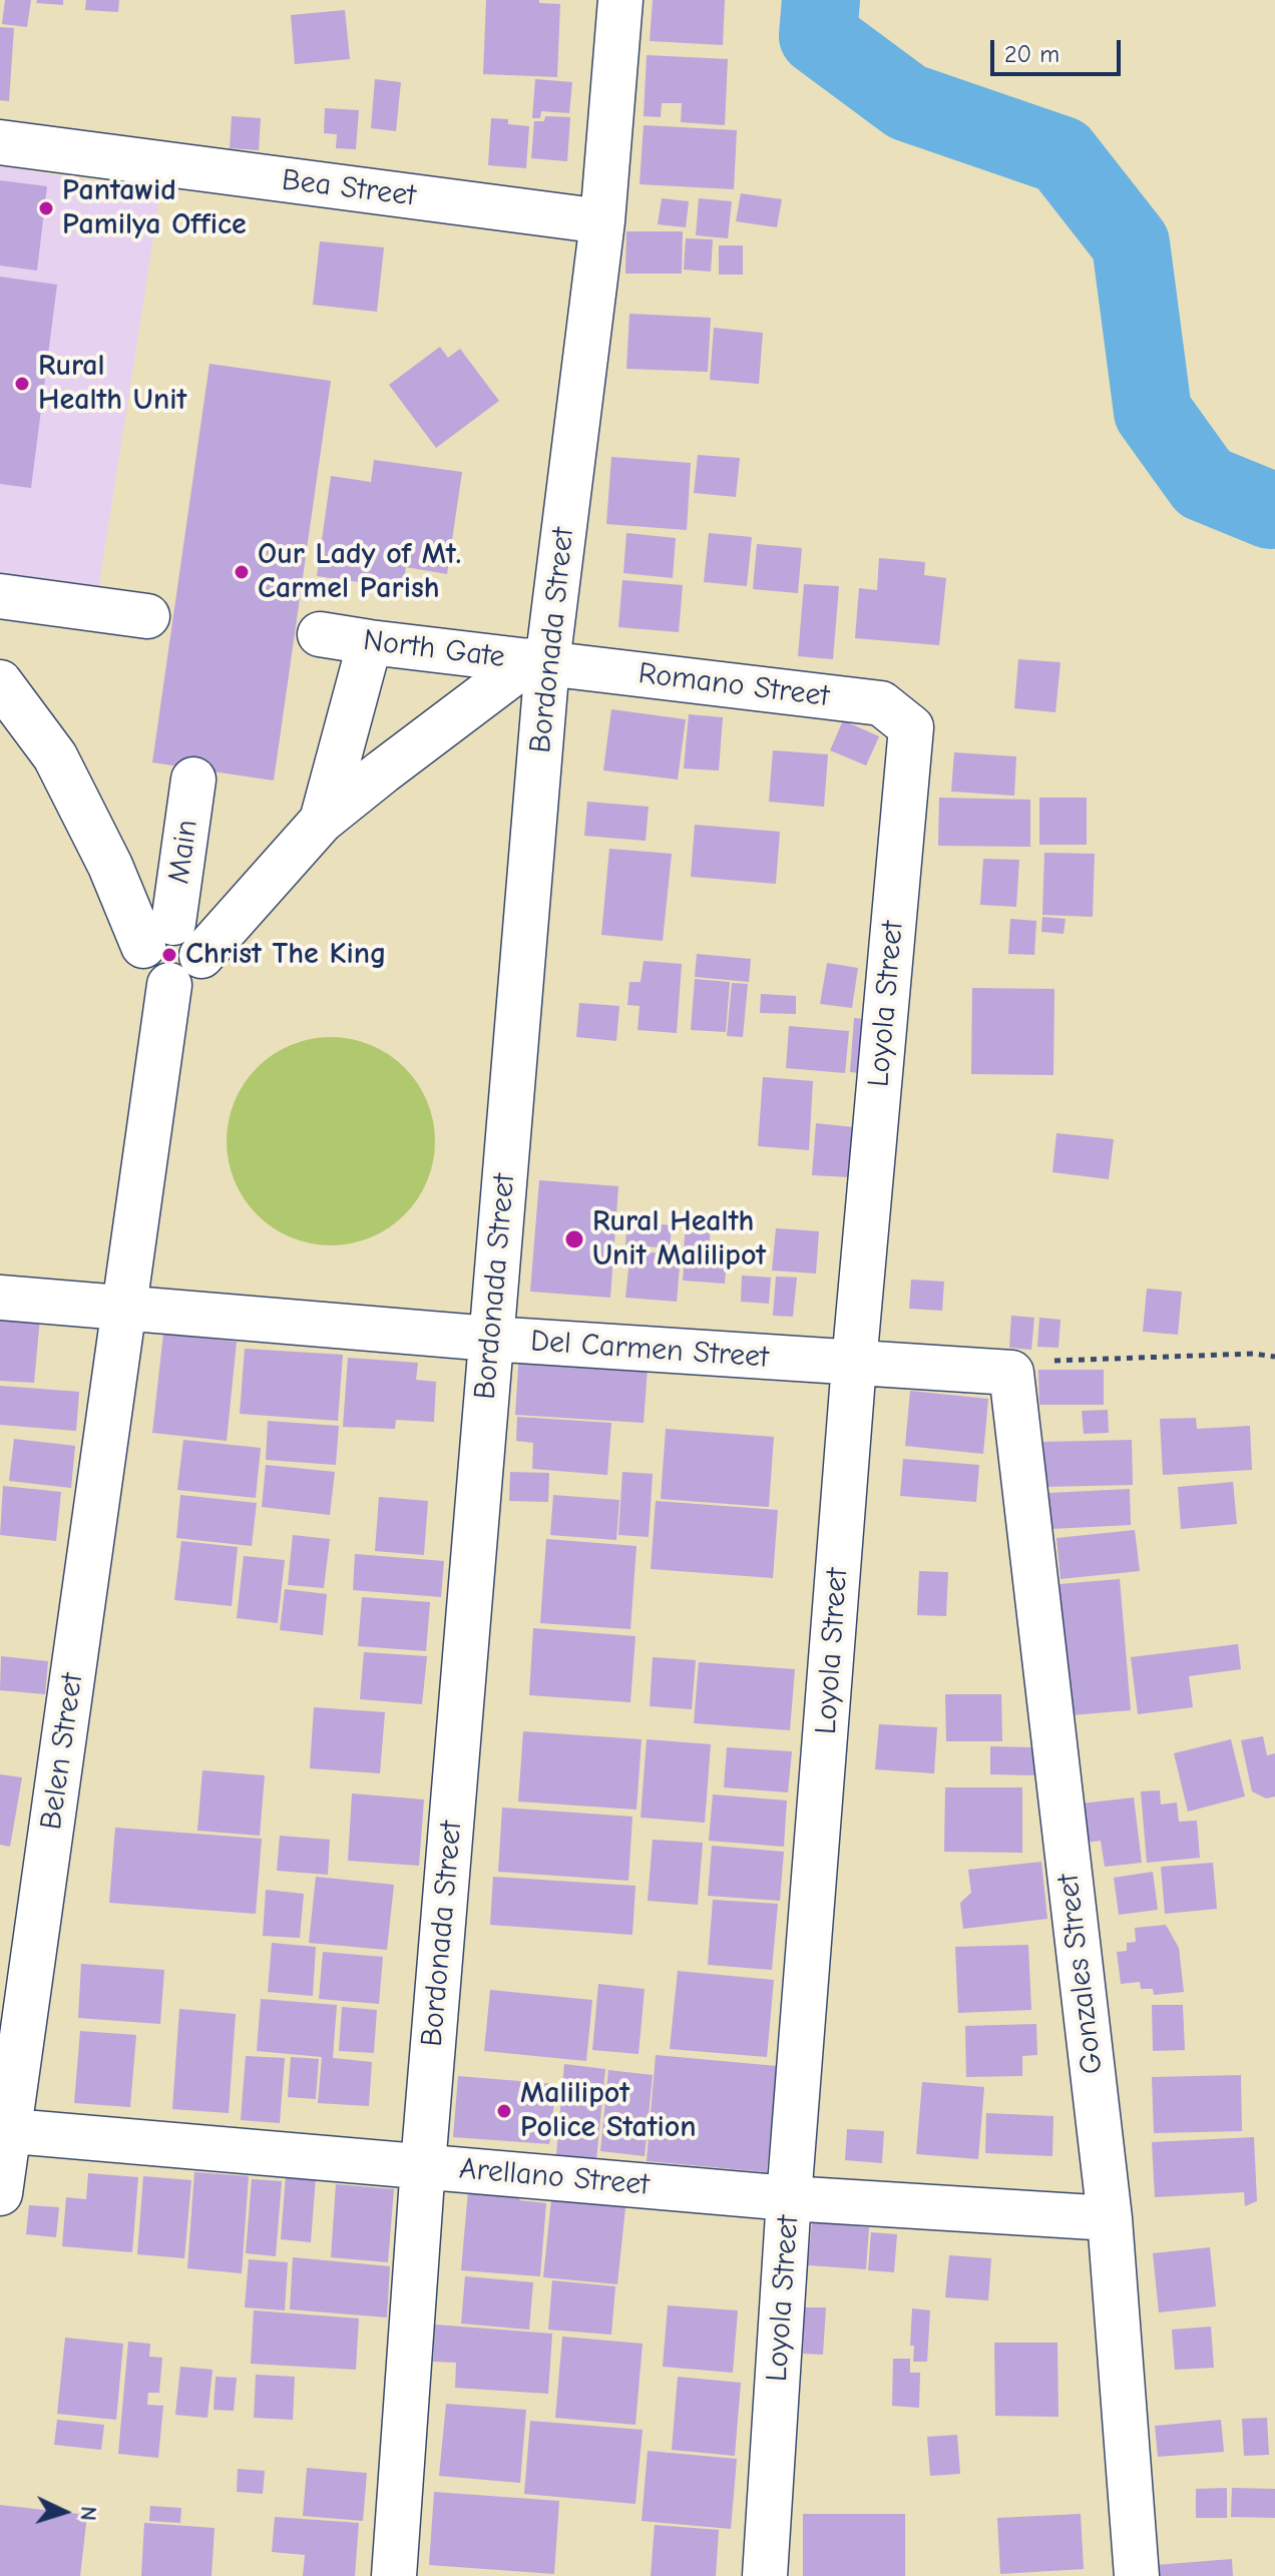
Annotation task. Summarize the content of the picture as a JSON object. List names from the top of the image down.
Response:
{
  "streets": {
    "street": [
      "Bea Street",
      "Bordonada Street",
      "North Gate",
      "Romano Street",
      "Main",
      "Loyola Street",
      "Del Carmen Street",
      "Belen Street",
      "Gonzales Street",
      "Arellano Street"
    ]
  },
  "crossings": [
    ["Bea Street", "Bordonada Street"],
    ["Bordonada Street", "North Gate"],
    ["Bordonada Street", "Romano Street"],
    ["Bordonada Street", "Del Carmen Street"],
    ["Bordonada Street", "Arellano Street"],
    ["North Gate", "Romano Street"],
    ["Romano Street", "Loyola Street"],
    ["Main", "Belen Street"],
    ["Loyola Street", "Del Carmen Street"],
    ["Loyola Street", "Arellano Street"],
    ["Del Carmen Street", "Belen Street"],
    ["Del Carmen Street", "Gonzales Street"],
    ["Belen Street", "Arellano Street"],
    ["Gonzales Street", "Arellano Street"]
  ],
  "places": [
    "Pantawid Pamilya Office",
    "Rural Health Unit",
    "Our Lady of Mt. Carmel Parish",
    "Christ The King",
    "Rural Health Unit Malilipot",
    "Malilipot Police Station"
  ],
  "scale_bar": "20 m",
  "north": "right"
}
